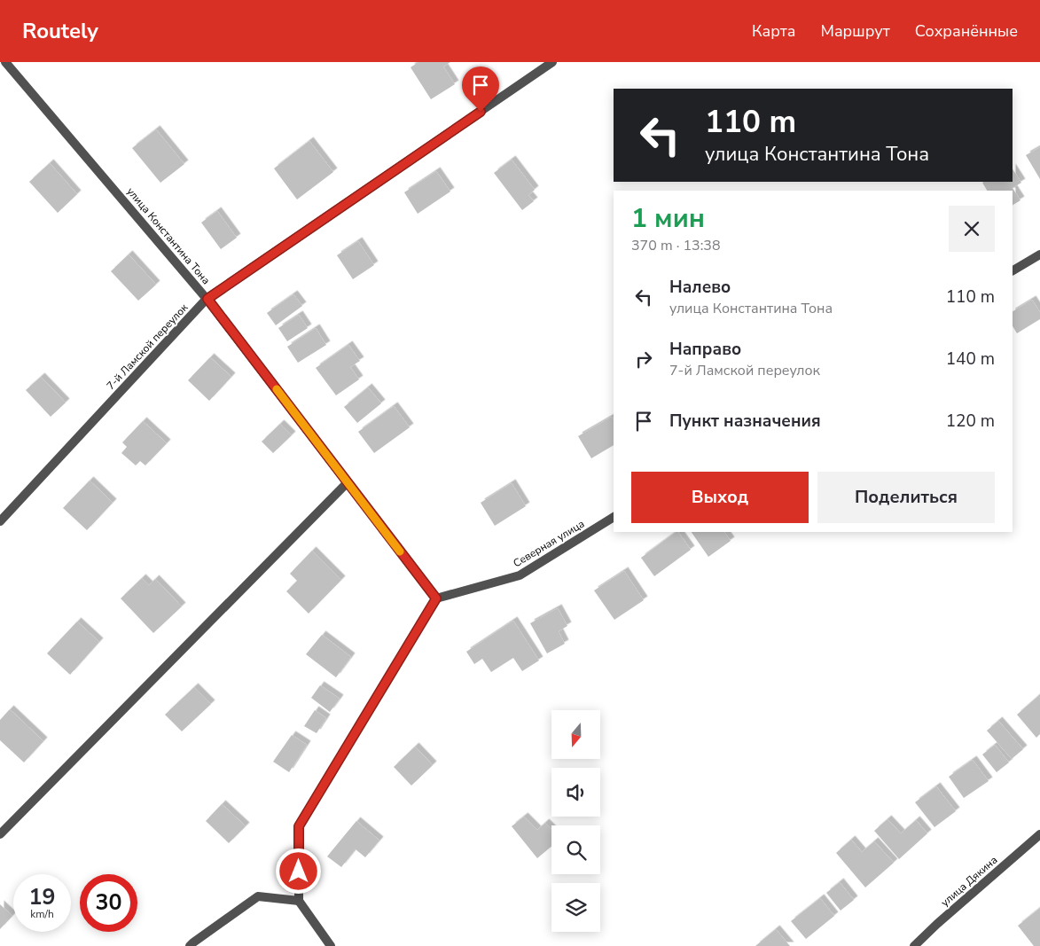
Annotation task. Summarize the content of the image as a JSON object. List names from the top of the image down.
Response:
{
  "streets": {
    "street": [
      "улица Константина Тона",
      "7-й Ламской переулок",
      "Северная улица",
      "улица Дякина"
    ]
  },
  "crossings": [
    ["улица Константина Тона", "7-й Ламской переулок"],
    ["улица Константина Тона", "Северная улица"]
  ],
  "north": "bottom",
  "page": {
    "header": "Routely",
    "nav": ["Карта", "Маршрут", "Сохранённые"],
    "turn": ["110 m", "улица Константина Тона"],
    "heading": ["1 мин", "370 m · 13:38"],
    "list": [
      {
        "name": "Налево",
        "note": "улица Константина Тона",
        "value": "110 m"
      },
      {
        "name": "Направо",
        "note": "7-й Ламской переулок",
        "value": "140 m"
      },
      {
        "name": "Пункт назначения",
        "value": "120 m"
      }
    ],
    "buttons": ["Выход", "Поделиться"],
    "speed": "19 km/h",
    "limit": "30"
  }
}
